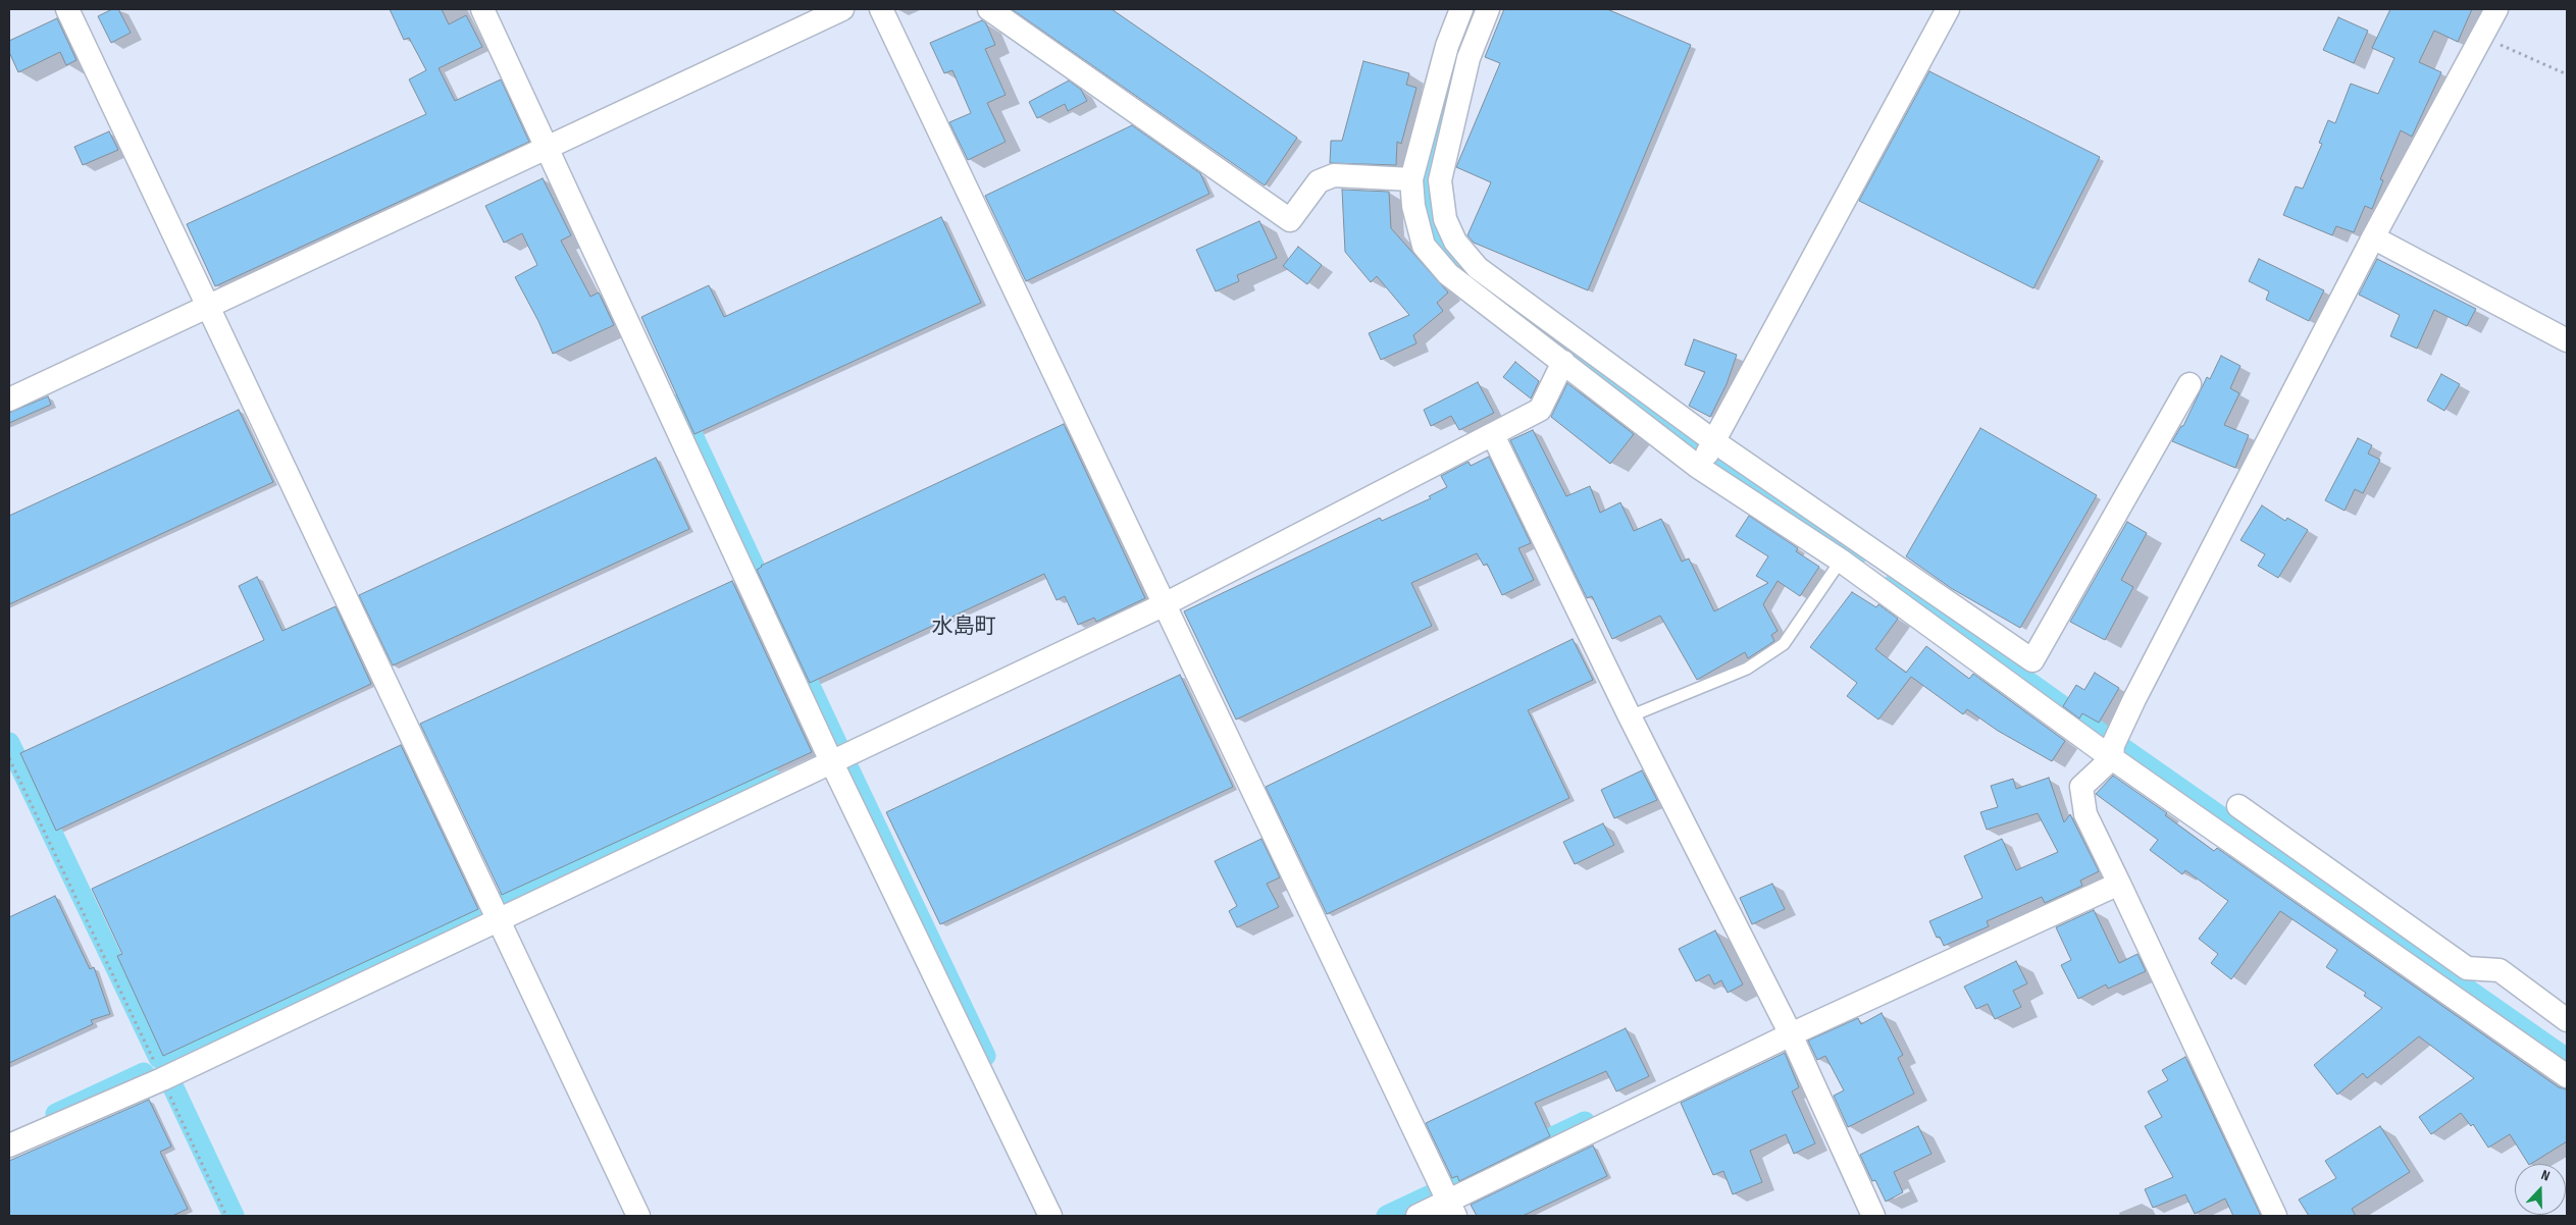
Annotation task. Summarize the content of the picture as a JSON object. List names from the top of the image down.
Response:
{
  "districts": ["水島町"],
  "north": "top"
}
